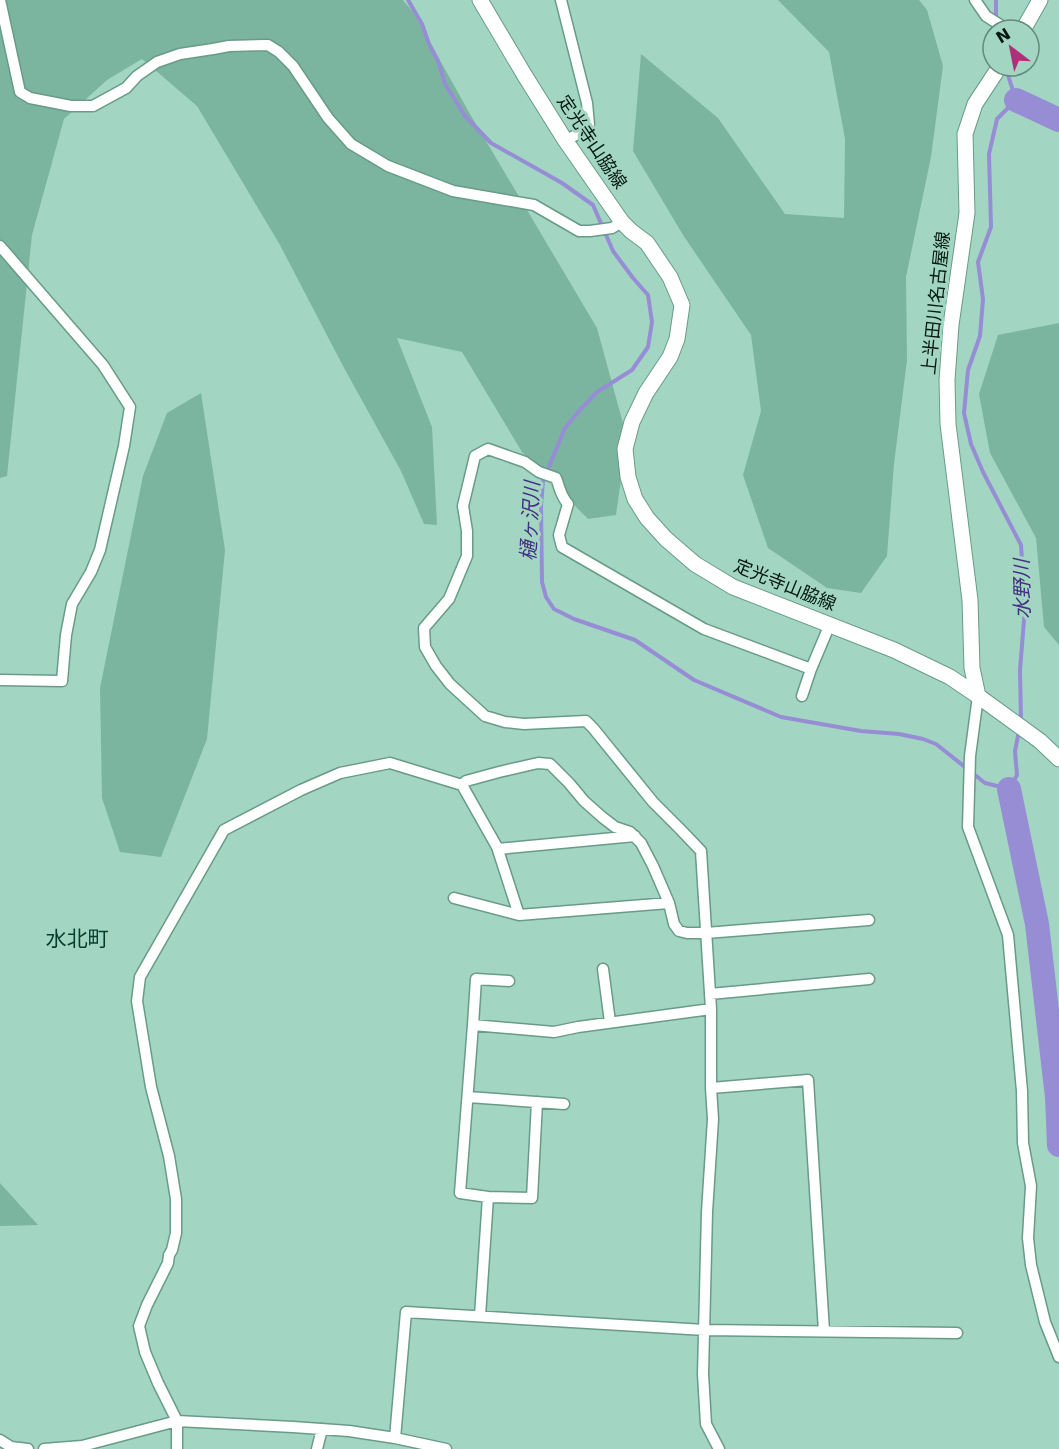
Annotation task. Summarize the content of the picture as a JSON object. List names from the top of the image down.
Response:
{
  "streets": {
    "main road": ["定光寺山脇線", "上半田川名古屋線"]
  },
  "crossings": [
    ["定光寺山脇線", "上半田川名古屋線"]
  ],
  "districts": ["水北町"],
  "water": ["樋ヶ沢川", "水野川"],
  "north": "top left"
}
